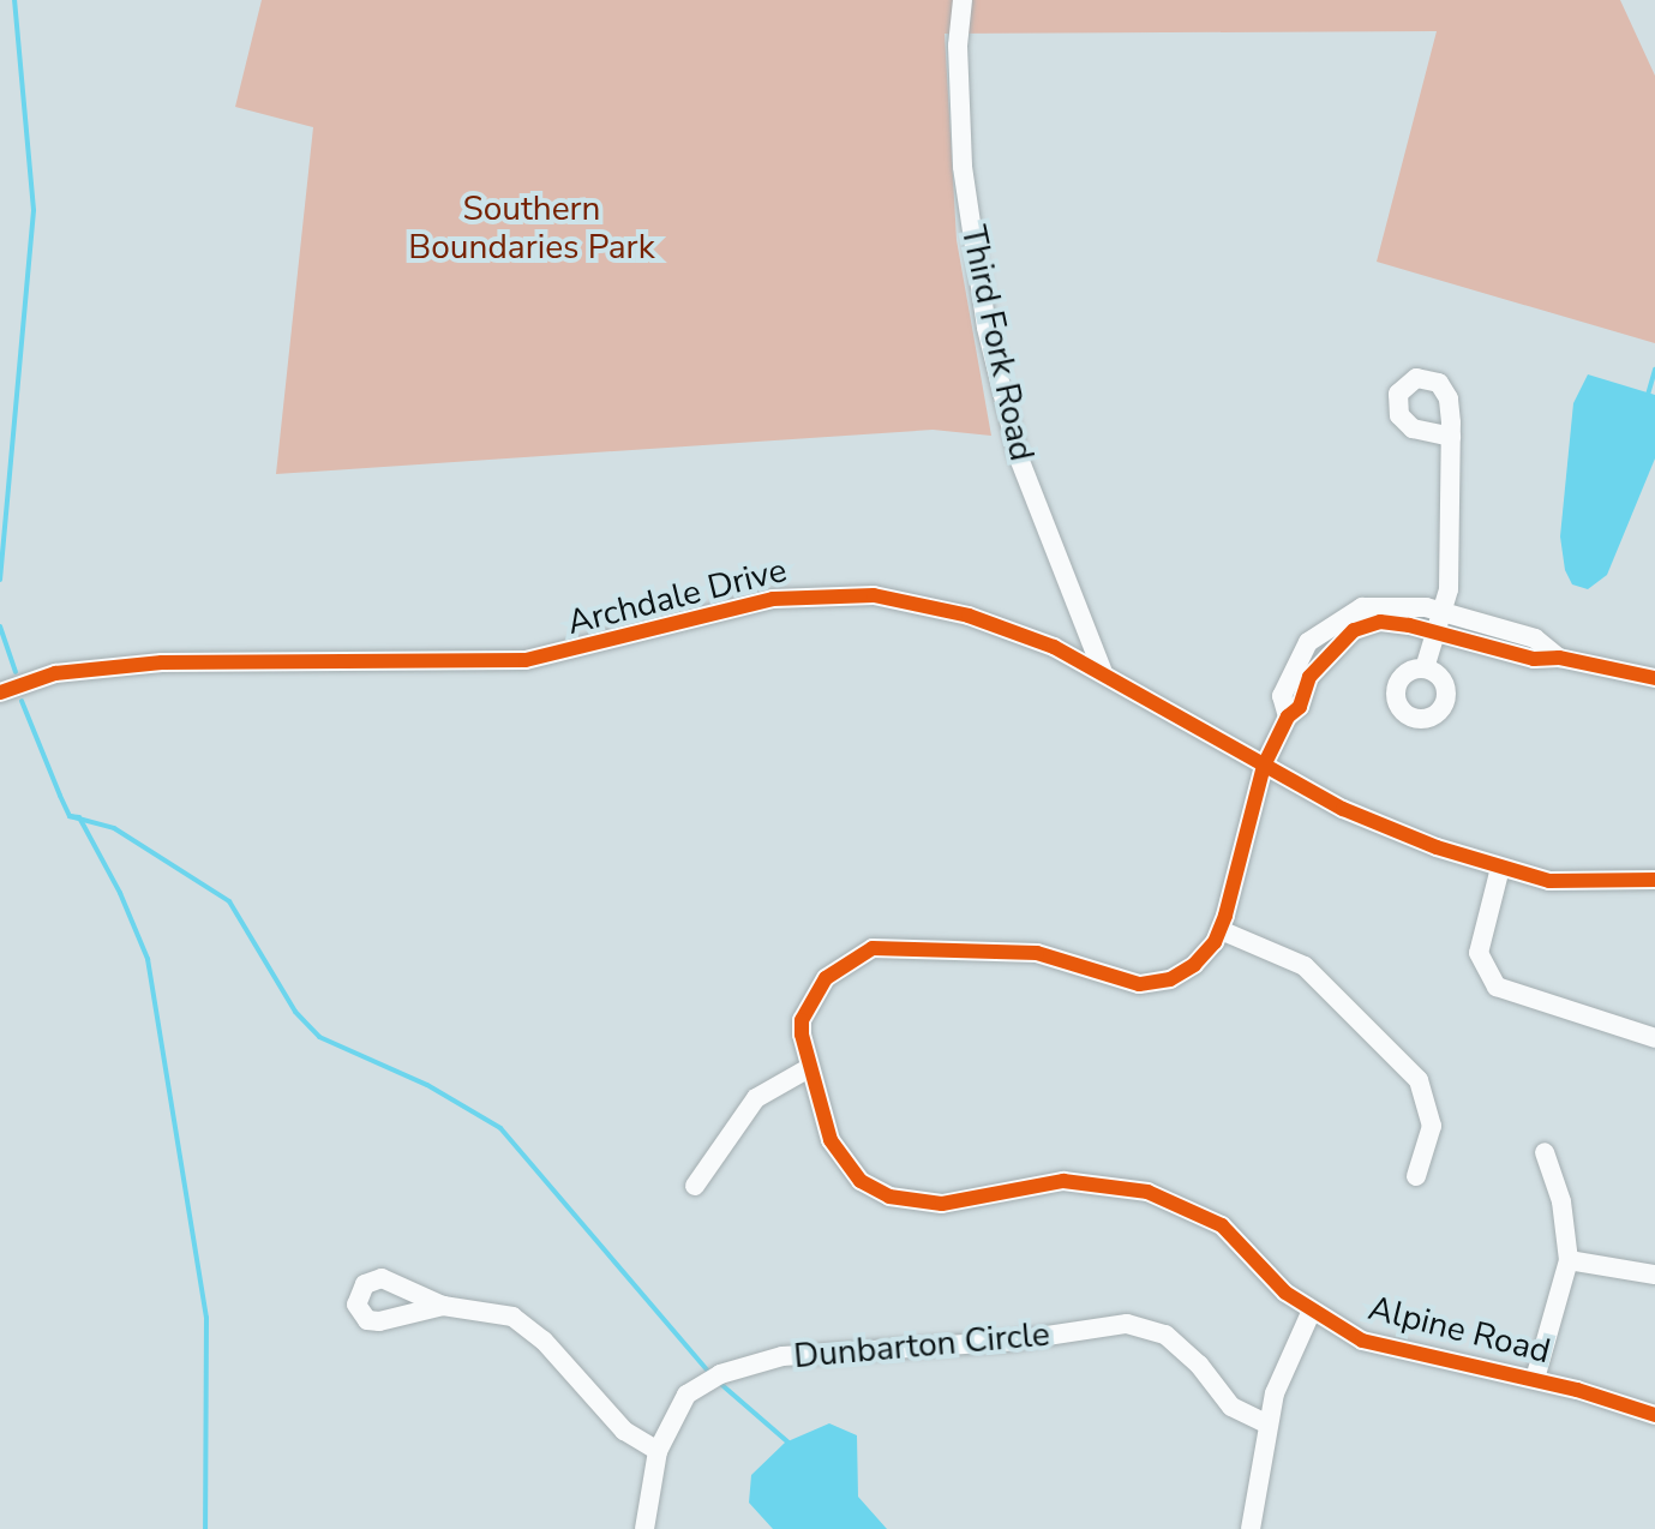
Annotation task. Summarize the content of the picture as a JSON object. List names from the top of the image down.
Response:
{
  "streets": {
    "street": [
      "Third Fork Road",
      "Archdale Drive",
      "Alpine Road",
      "Dunbarton Circle"
    ]
  },
  "crossings": [
    ["Third Fork Road", "Archdale Drive"],
    ["Archdale Drive", "Alpine Road"]
  ],
  "parks": ["Southern Boundaries Park"]
}
